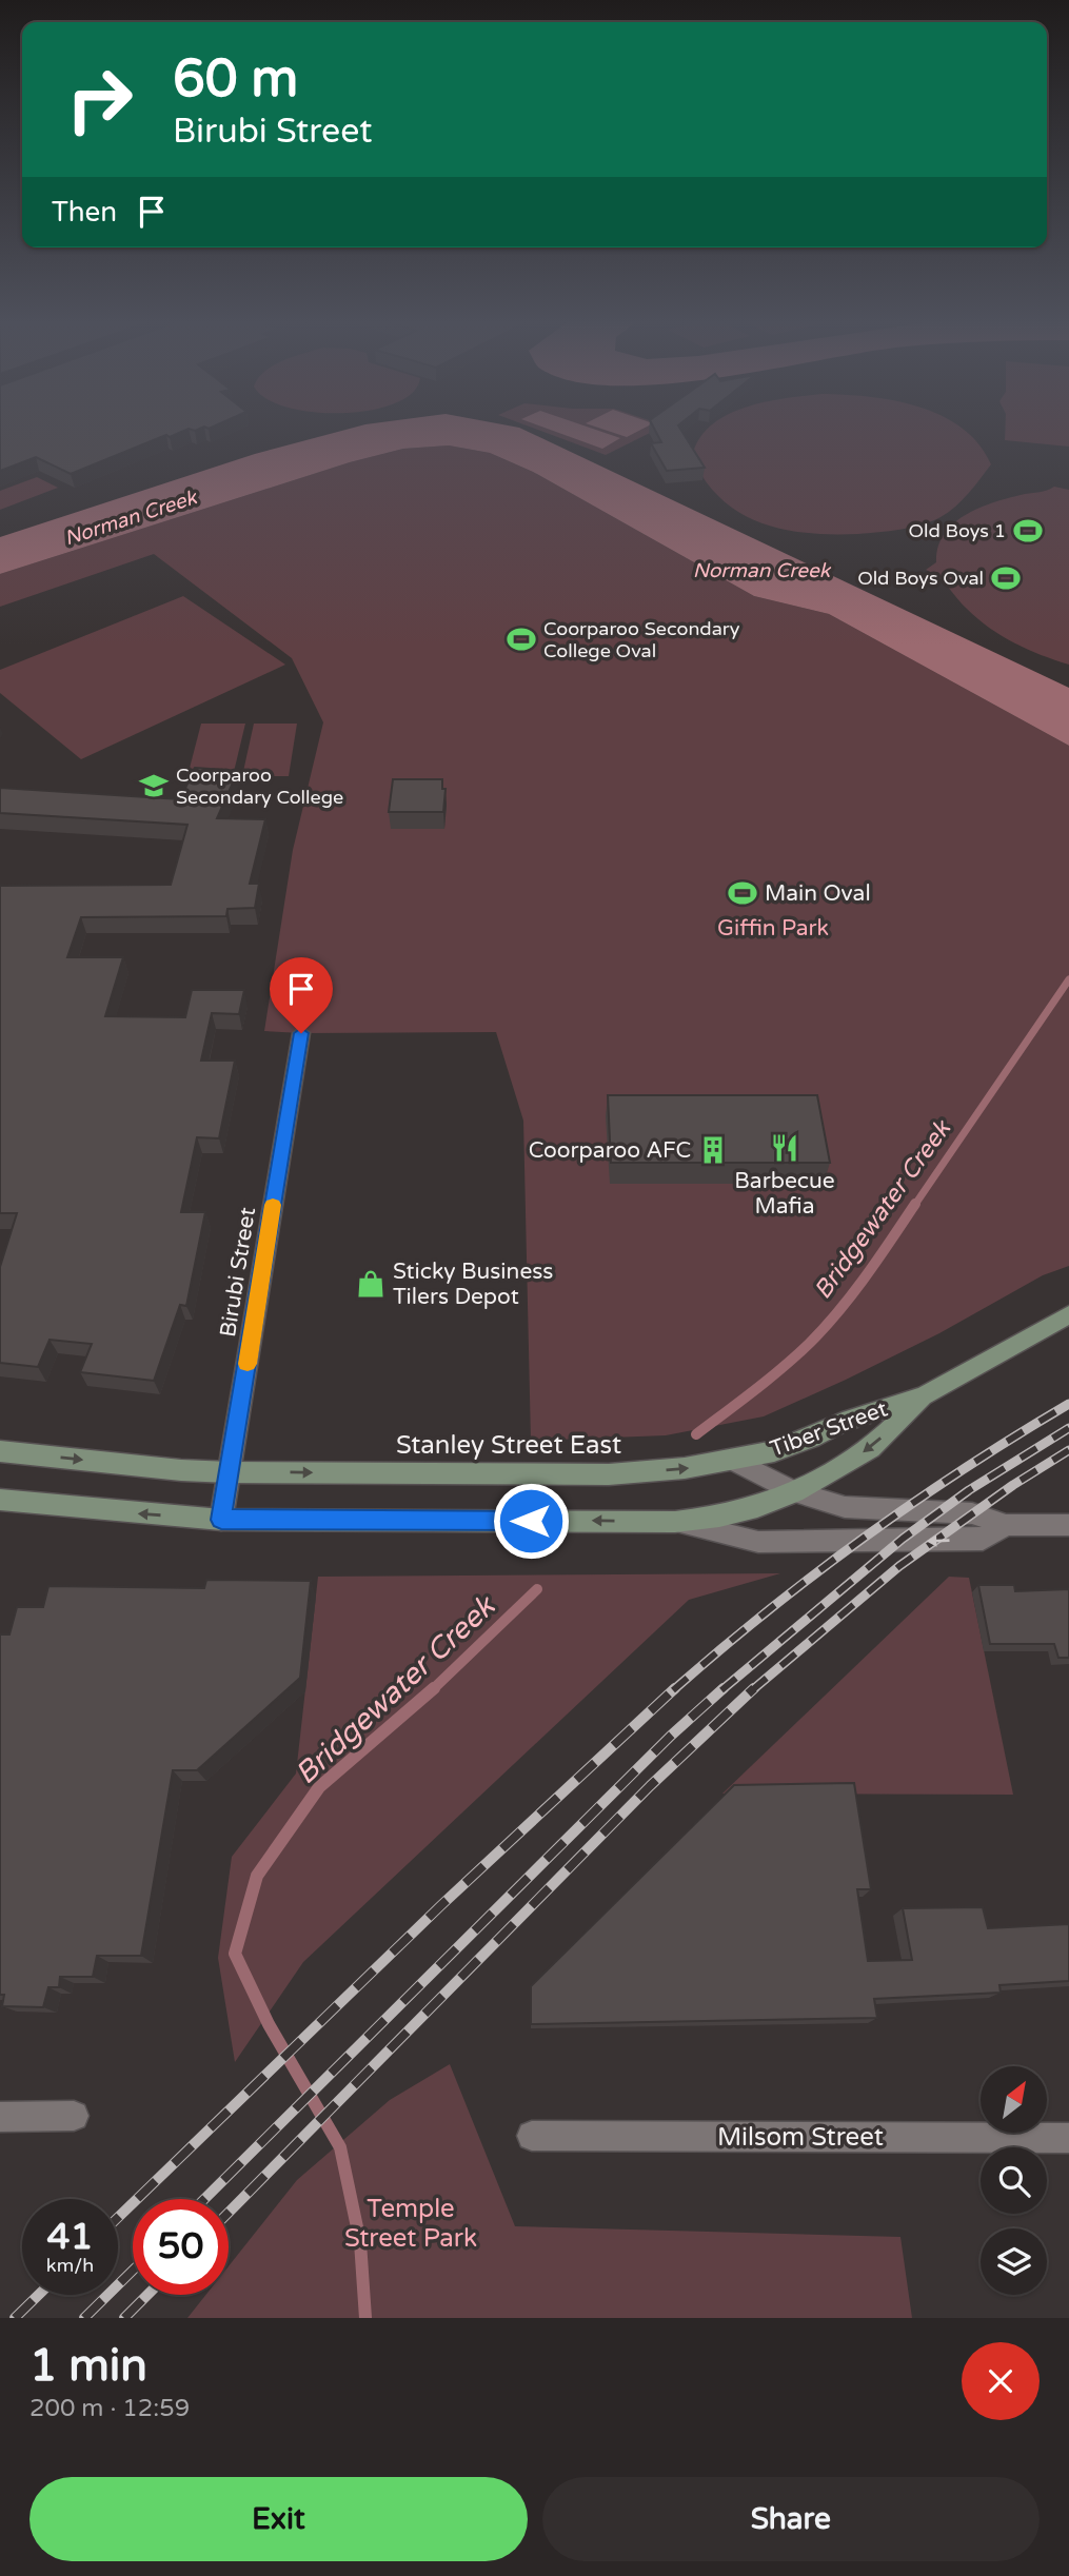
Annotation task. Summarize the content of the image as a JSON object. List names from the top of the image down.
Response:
{
  "streets": {
    "main road": ["Tiber Street", "Stanley Street East"],
    "street": ["Birubi Street", "Milsom Street"]
  },
  "crossings": [
    ["Birubi Street", "Stanley Street East"],
    ["Tiber Street", "Stanley Street East"]
  ],
  "water": ["Norman Creek", "Bridgewater Creek"],
  "parks": ["Giffin Park", "Temple Street Park"],
  "places": {
    "sports": [
      "Old Boys 1",
      "Old Boys Oval",
      "Coorparoo Secondary College Oval",
      "Main Oval"
    ],
    "school or university": ["Coorparoo Secondary College"],
    "restaurant": ["Barbecue Mafia"],
    "building": ["Coorparoo AFC"],
    "shop": ["Sticky Business Tilers Depot"]
  },
  "north": "top right",
  "page": {
    "turn": ["60 m", "Birubi Street"],
    "then": "Then",
    "speed": "41 km/h",
    "limit": "50",
    "heading": ["1 min", "200 m · 12:59"],
    "buttons": ["Exit", "Share"]
  }
}
